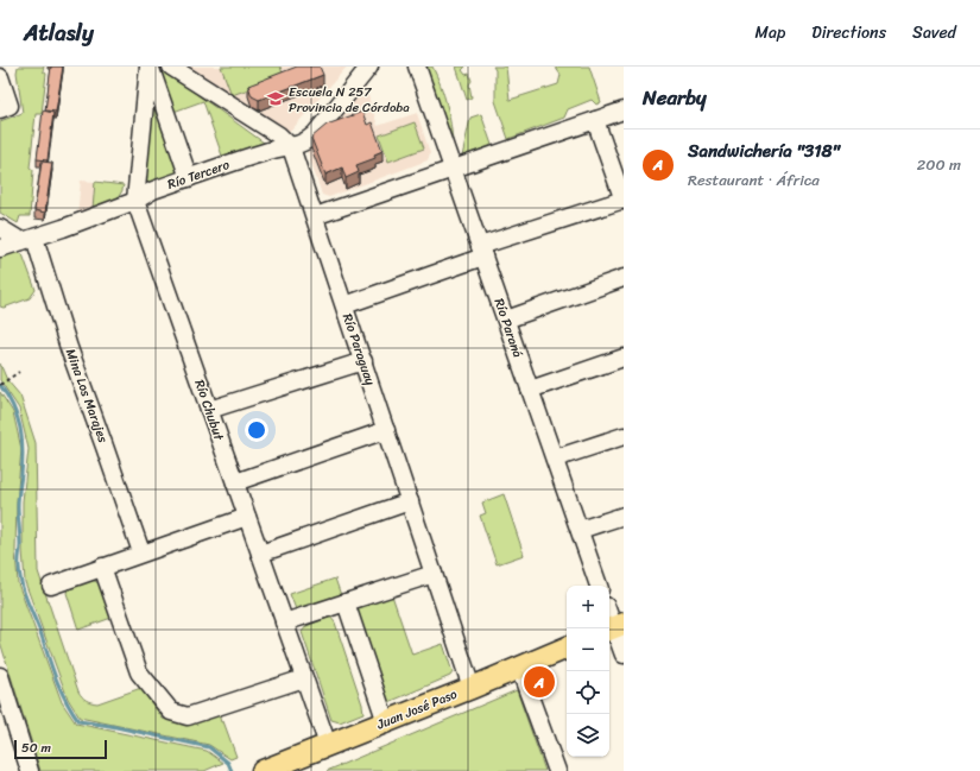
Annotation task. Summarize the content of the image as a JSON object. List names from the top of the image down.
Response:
{
  "streets": {
    "main road": ["Juan José Paso"],
    "street": [
      "Río Tercero",
      "Río Paraná",
      "Río Paraguay",
      "Mina Los Marajes",
      "Río Chubut"
    ]
  },
  "crossings": [
    ["Río Tercero", "Río Paraguay"],
    ["Río Tercero", "Mina Los Marajes"],
    ["Río Tercero", "Río Chubut"],
    ["Río Paraguay", "Juan José Paso"],
    ["Río Chubut", "Juan José Paso"]
  ],
  "places": {
    "school or university": ["Escuela N 257 Provincia de Córdoba"]
  },
  "scale_bar": "50 m",
  "page": {
    "header": "Atlasly",
    "nav": ["Map", "Directions", "Saved"],
    "heading": "Nearby",
    "list": [
      {
        "mark": "A",
        "name": "Sandwichería \"318\"",
        "note": "Restaurant · África",
        "value": "200 m"
      }
    ],
    "map_buttons": ["+", "−"],
    "pins": "A",
    "scale": "50 m"
  }
}
